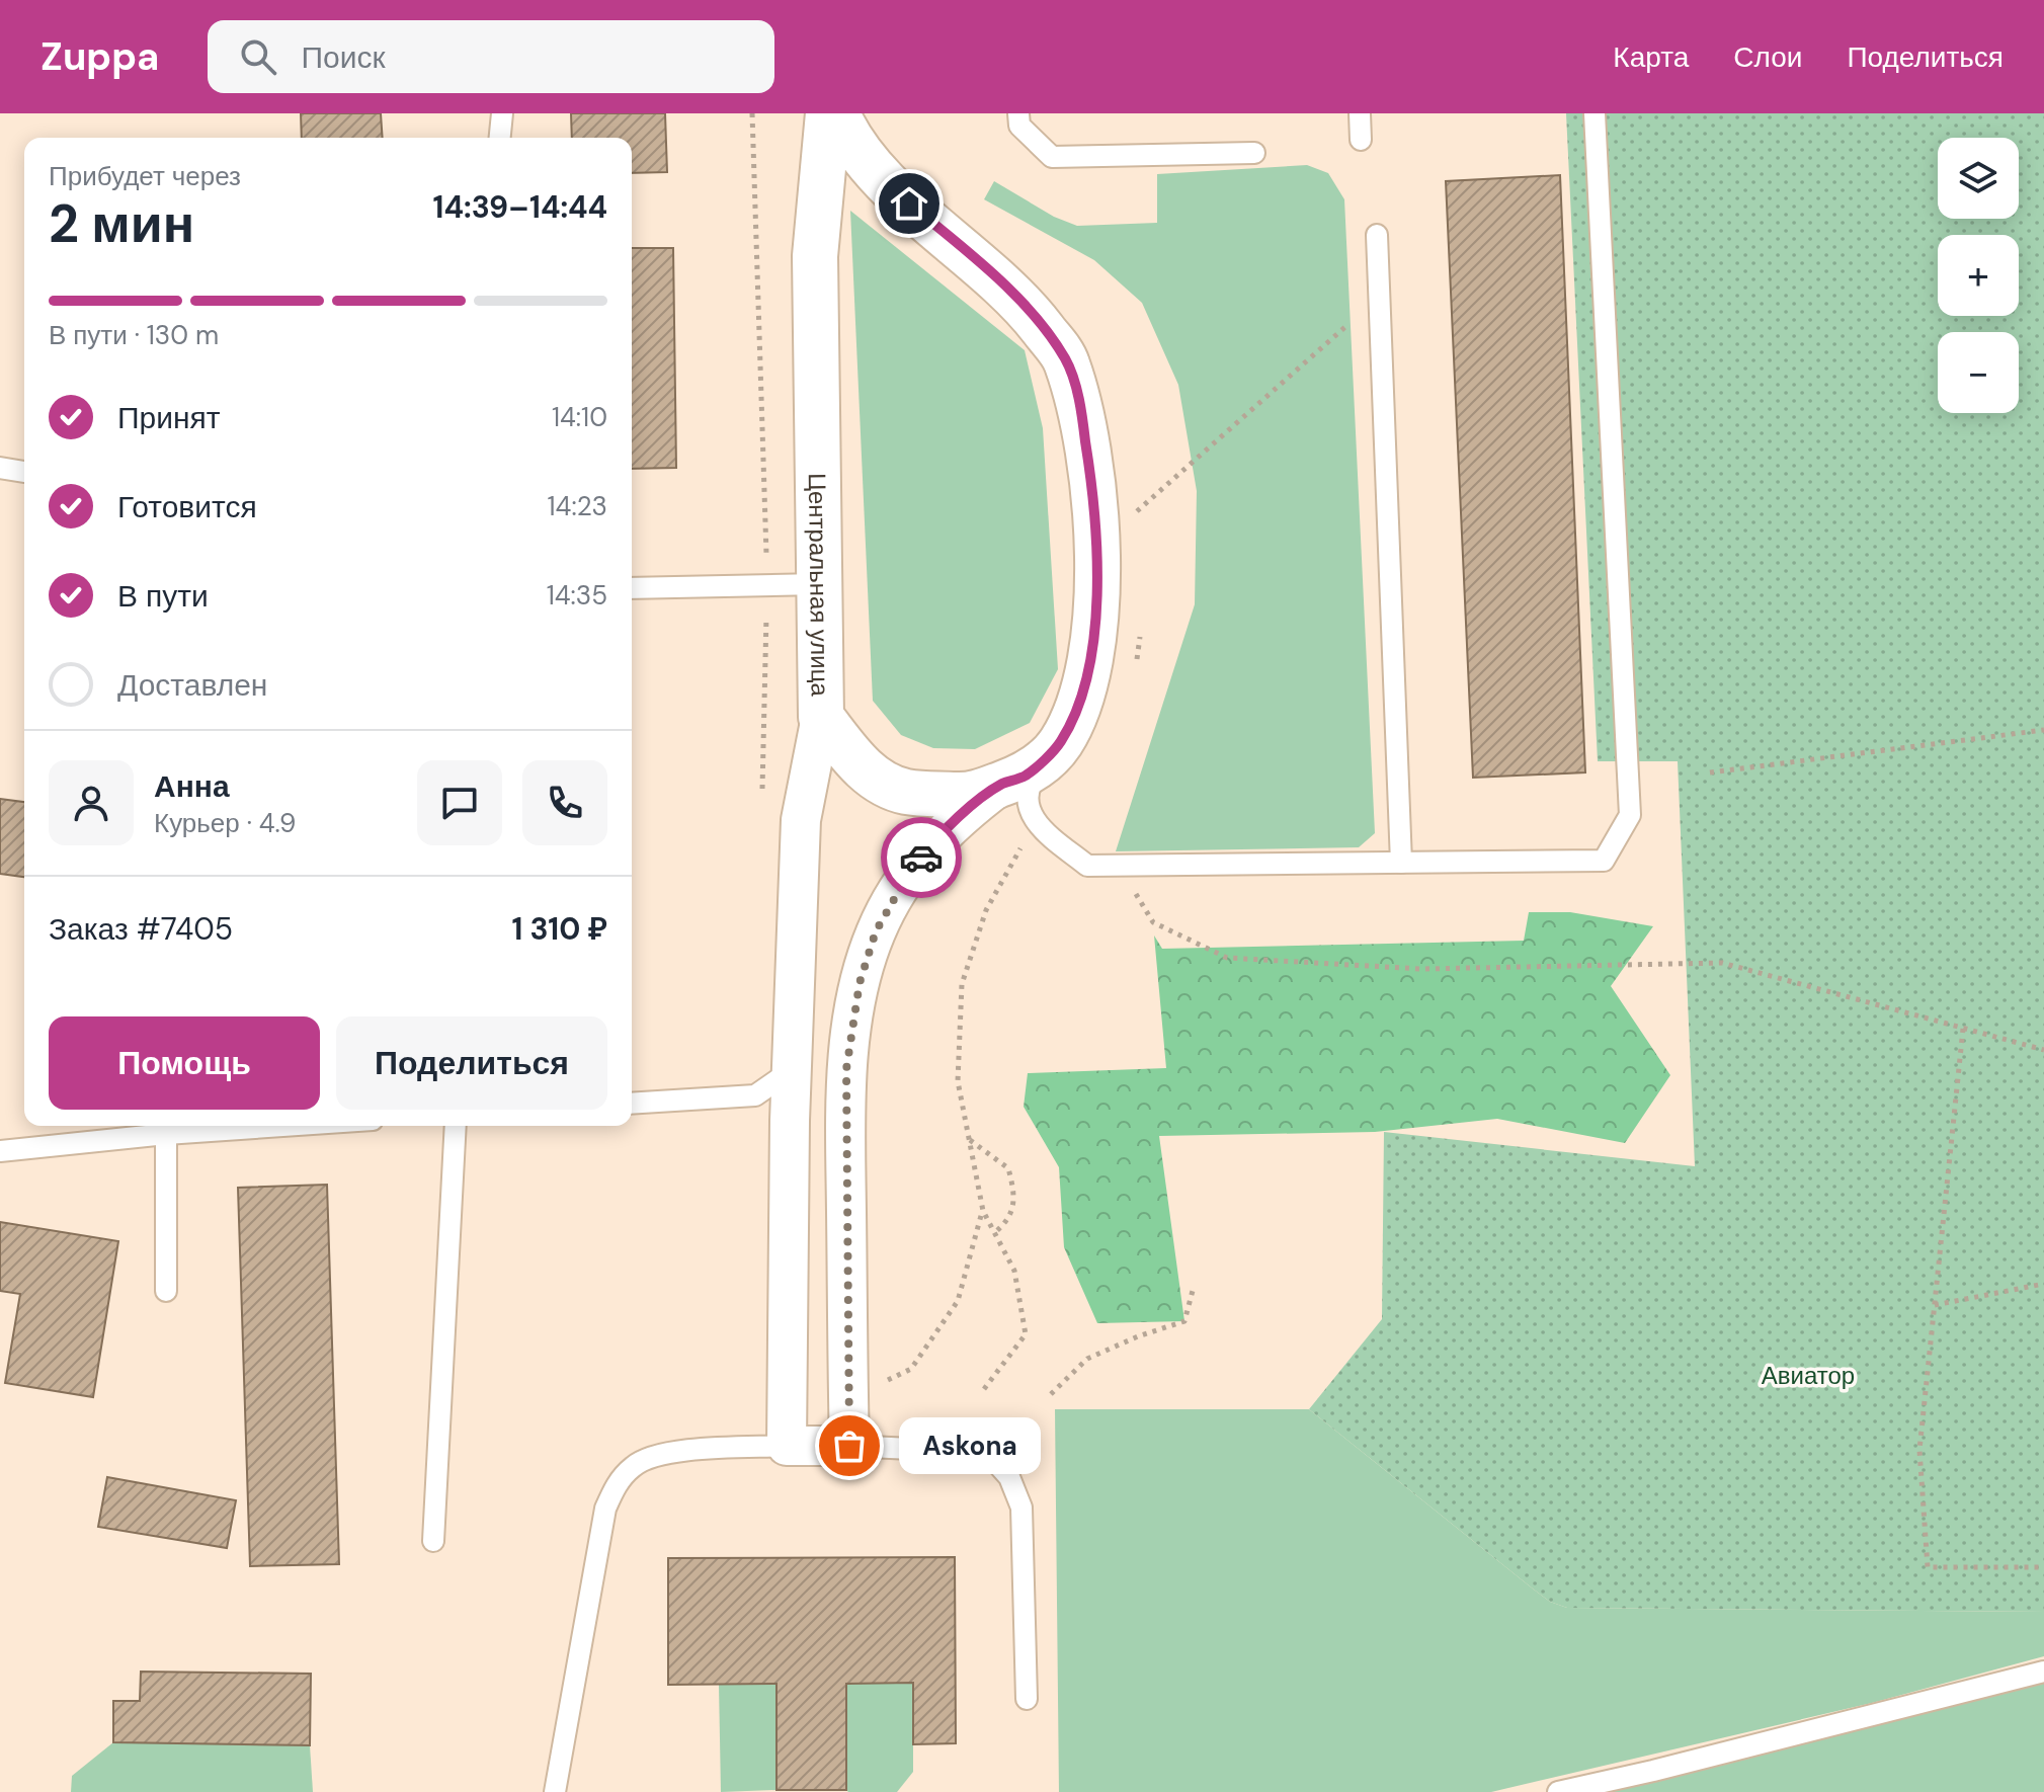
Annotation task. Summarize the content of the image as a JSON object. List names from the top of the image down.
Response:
{
  "streets": {
    "main road": ["Центральная улица"]
  },
  "parks": ["Авиатор"],
  "places": ["Askona"],
  "page": {
    "header": "Zuppa",
    "search": "Поиск",
    "nav": ["Карта", "Слои", "Поделиться"],
    "map_buttons": ["+", "−"],
    "heading": ["2 мин", "Прибудет через", "14:39–14:44"],
    "panel": [
      "Анна",
      "Курьер · 4.9",
      "Заказ #7405",
      "1 310 ₽"
    ],
    "bar": "В пути · 130 m",
    "list": [
      ["Принят", "14:10"],
      ["Готовится", "14:23"],
      ["В пути", "14:35"],
      "Доставлен"
    ],
    "buttons": ["Помощь", "Поделиться"],
    "bubble": "Askona"
  }
}
